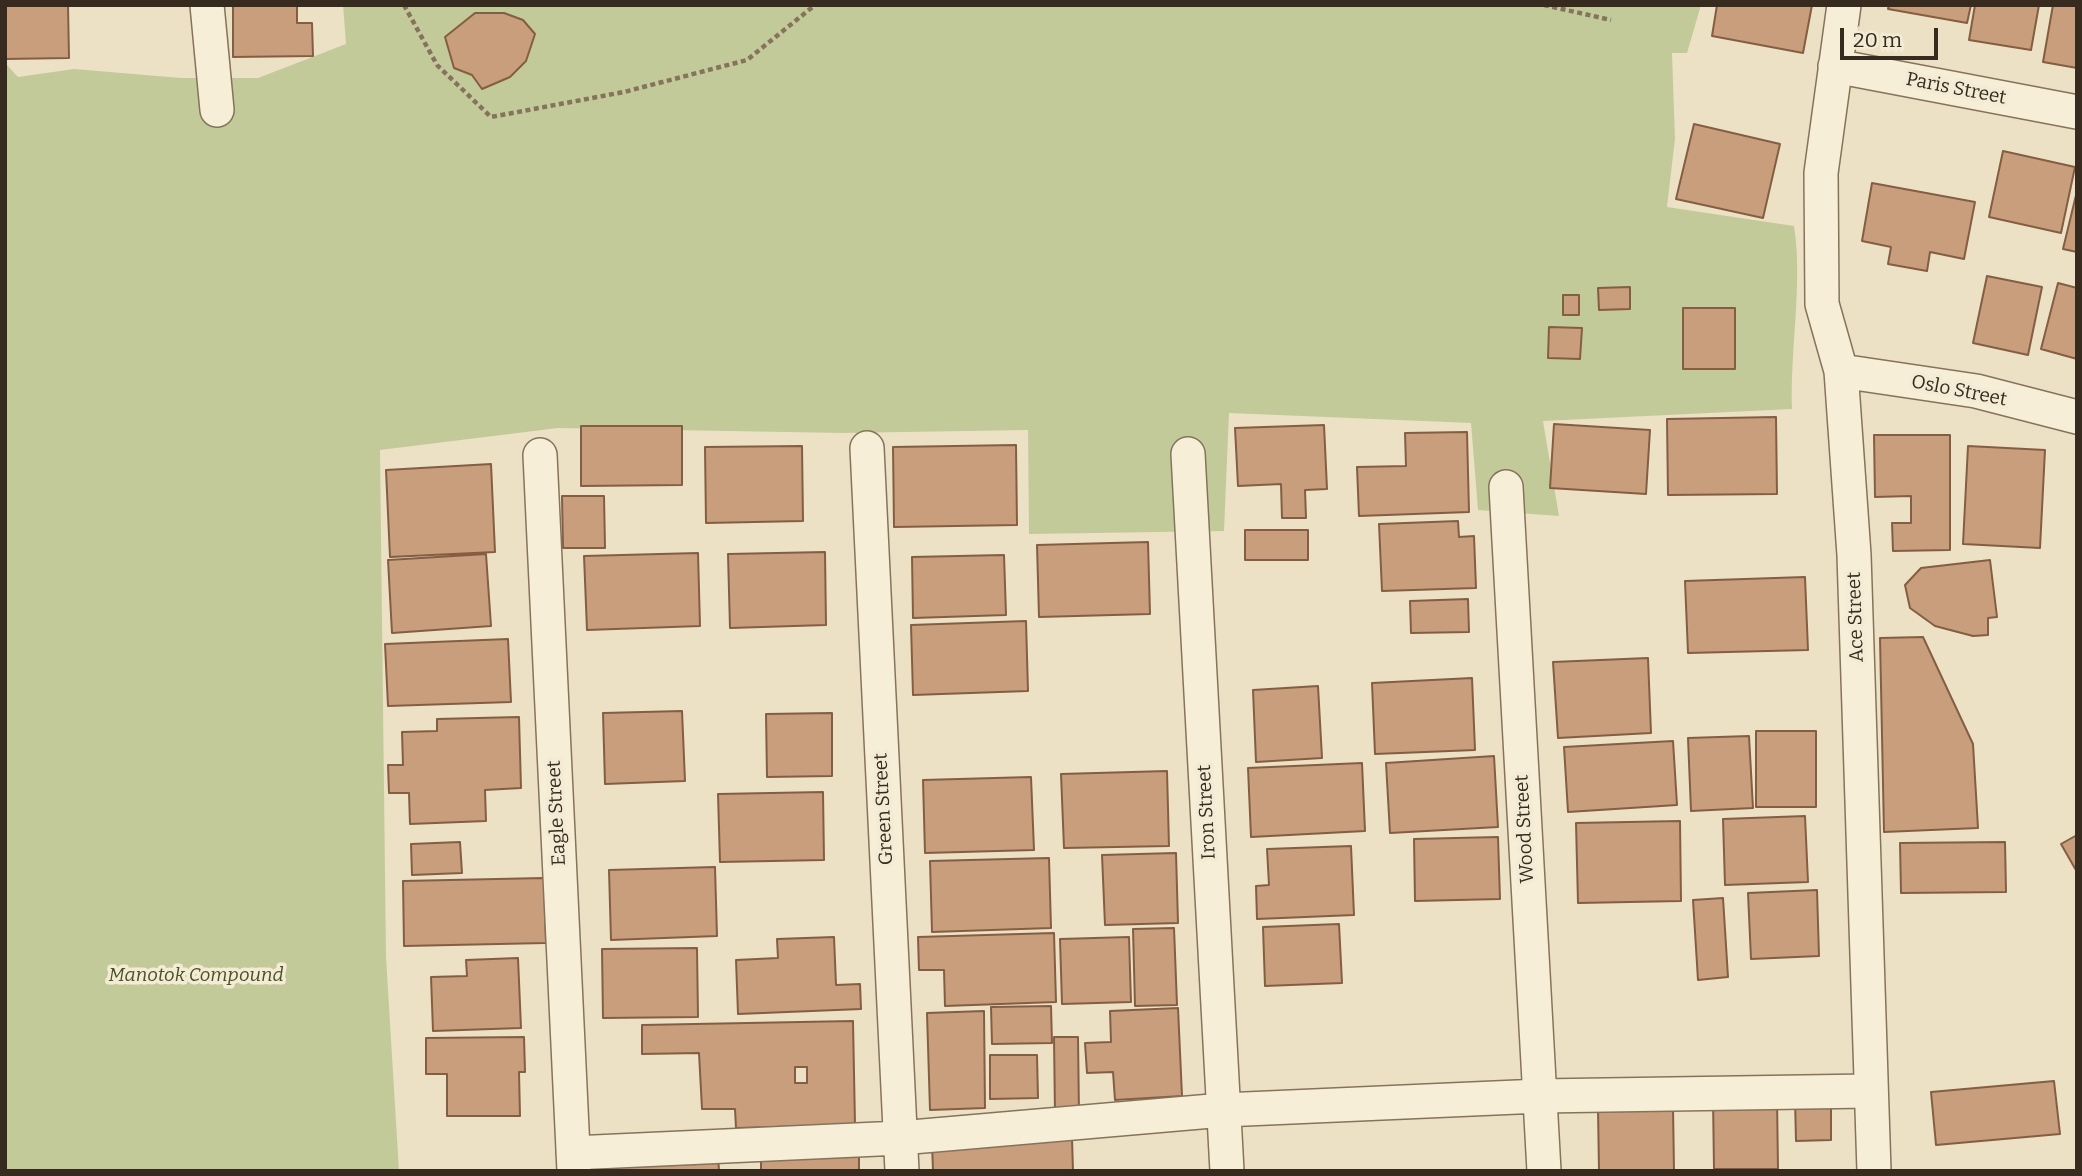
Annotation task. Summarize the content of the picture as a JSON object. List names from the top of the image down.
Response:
{
  "streets": {
    "street": [
      "Paris Street",
      "Oslo Street",
      "Ace Street",
      "Green Street",
      "Iron Street",
      "Eagle Street",
      "Wood Street"
    ]
  },
  "crossings": [
    ["Paris Street", "Ace Street"],
    ["Oslo Street", "Ace Street"]
  ],
  "parks": ["Manotok Compound"],
  "scale_bar": "20 m"
}
